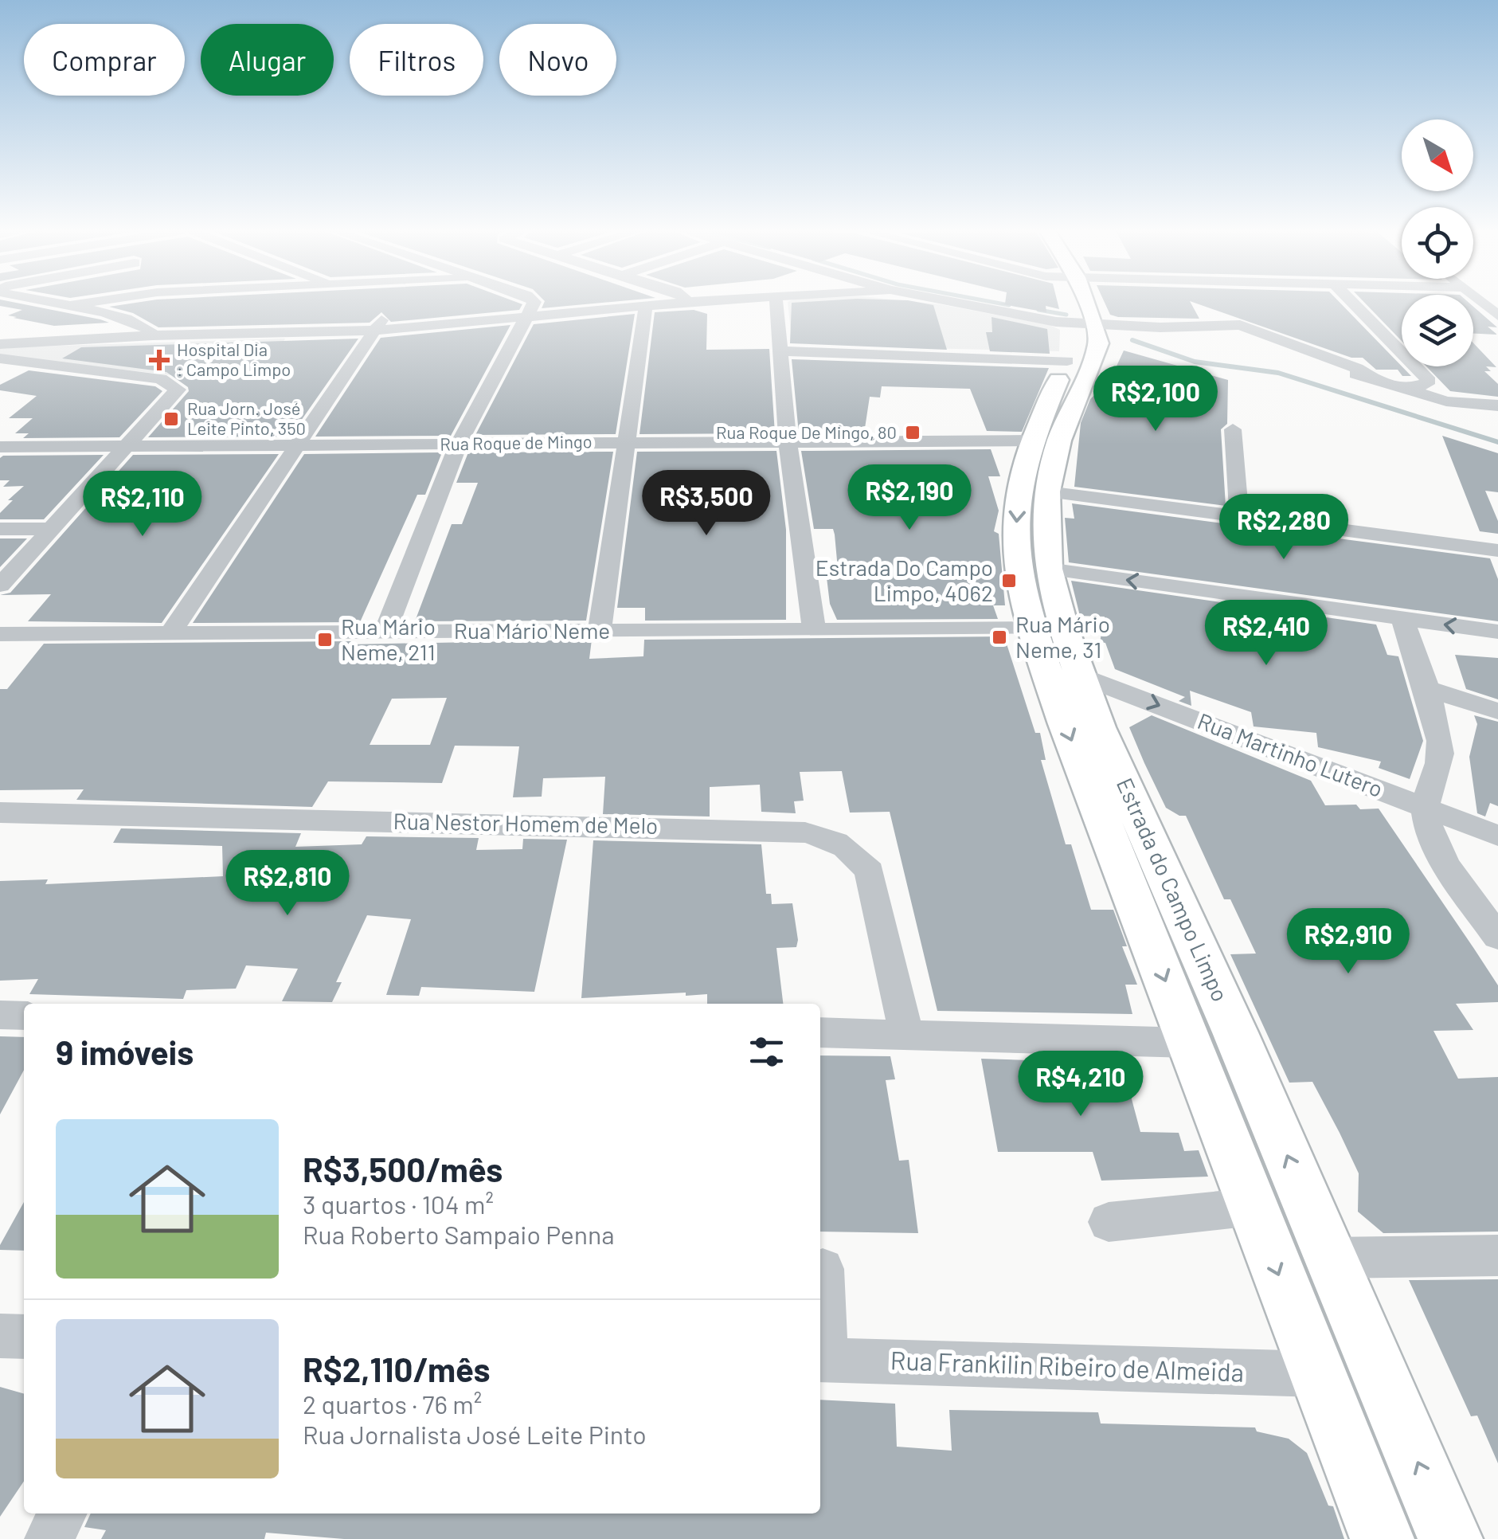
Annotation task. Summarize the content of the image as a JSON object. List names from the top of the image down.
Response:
{
  "streets": {
    "main road": ["Estrada do Campo Limpo"],
    "street": [
      "Rua Roque de Mingo",
      "Rua Mário Neme",
      "Rua Martinho Lutero",
      "Rua Nestor Homem de Melo",
      "Rua Frankilin Ribeiro de Almeida"
    ]
  },
  "crossings": [
    ["Rua Roque de Mingo", "Estrada do Campo Limpo"],
    ["Rua Mário Neme", "Estrada do Campo Limpo"],
    ["Rua Martinho Lutero", "Estrada do Campo Limpo"],
    ["Estrada do Campo Limpo", "Rua Frankilin Ribeiro de Almeida"]
  ],
  "places": {
    "health": ["Hospital Dia : Campo Limpo"],
    "transit": [
      "Rua Jorn. José Leite Pinto, 350",
      "Rua Roque De Mingo, 80",
      "Estrada Do Campo Limpo, 4062",
      "Rua Mário Neme, 31",
      "Rua Mário Neme, 211"
    ]
  },
  "north": "bottom right",
  "page": {
    "chip": [
      "Comprar",
      "Alugar",
      "Filtros",
      "Novo"
    ],
    "price": [
      "R$2,100",
      "R$2,190",
      "R$3,500",
      "R$2,110",
      "R$2,280",
      "R$2,410",
      "R$2,810",
      "R$2,910",
      "R$4,210"
    ],
    "heading": "9 imóveis",
    "list": [
      {
        "name": "R$3,500/mês",
        "note": "3 quartos · 104 m² · Rua Roberto Sampaio Penna"
      },
      {
        "name": "R$2,110/mês",
        "note": "2 quartos · 76 m² · Rua Jornalista José Leite Pinto"
      }
    ]
  }
}
